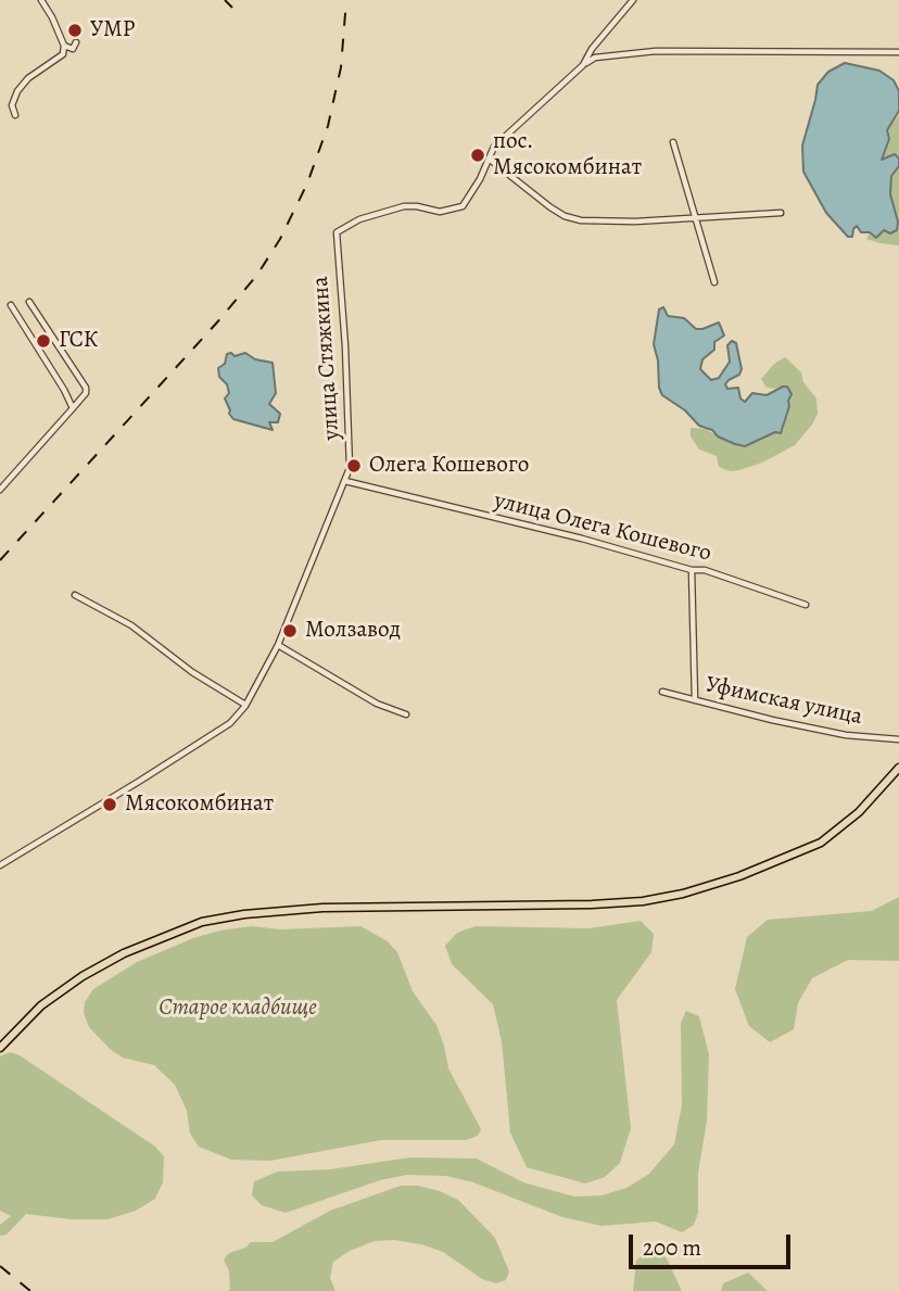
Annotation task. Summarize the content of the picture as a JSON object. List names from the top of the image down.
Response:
{
  "streets": {
    "street": ["улица Стяжкина", "улица Олега Кошевого", "Уфимская улица"]
  },
  "crossings": [
    ["улица Стяжкина", "улица Олега Кошевого"]
  ],
  "parks": ["Старое кладбище"],
  "places": [
    "УМР",
    "пос. Мясокомбинат",
    "ГСК",
    "Олега Кошевого",
    "Молзавод",
    "Мясокомбинат"
  ],
  "scale_bar": "200 m"
}
